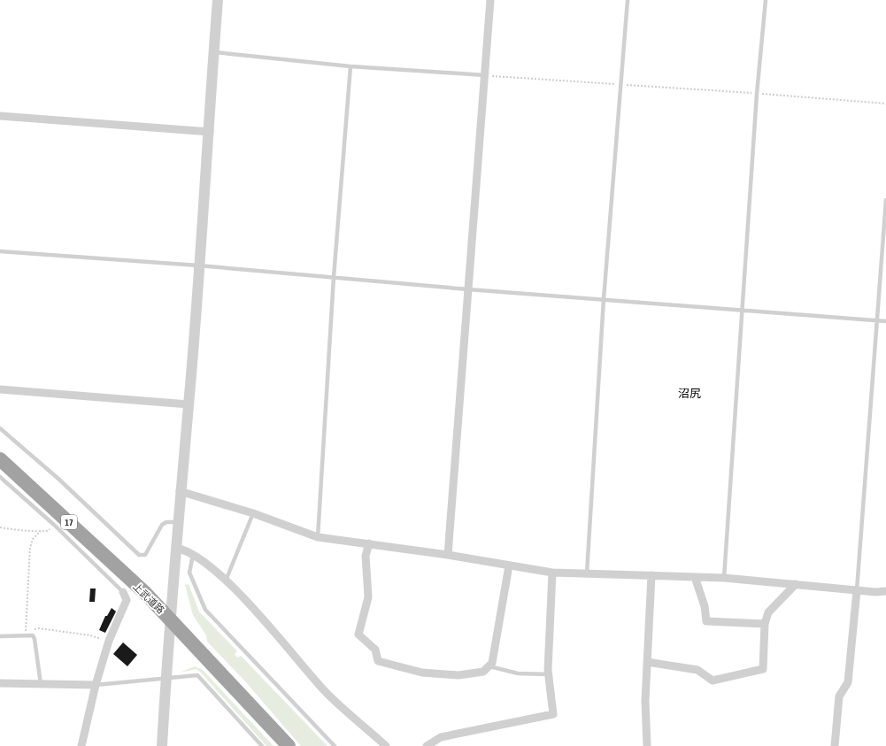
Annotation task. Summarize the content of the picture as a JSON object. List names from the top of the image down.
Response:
{
  "streets": {
    "highway": ["17", "上武道路"]
  },
  "districts": ["沼尻"]
}
